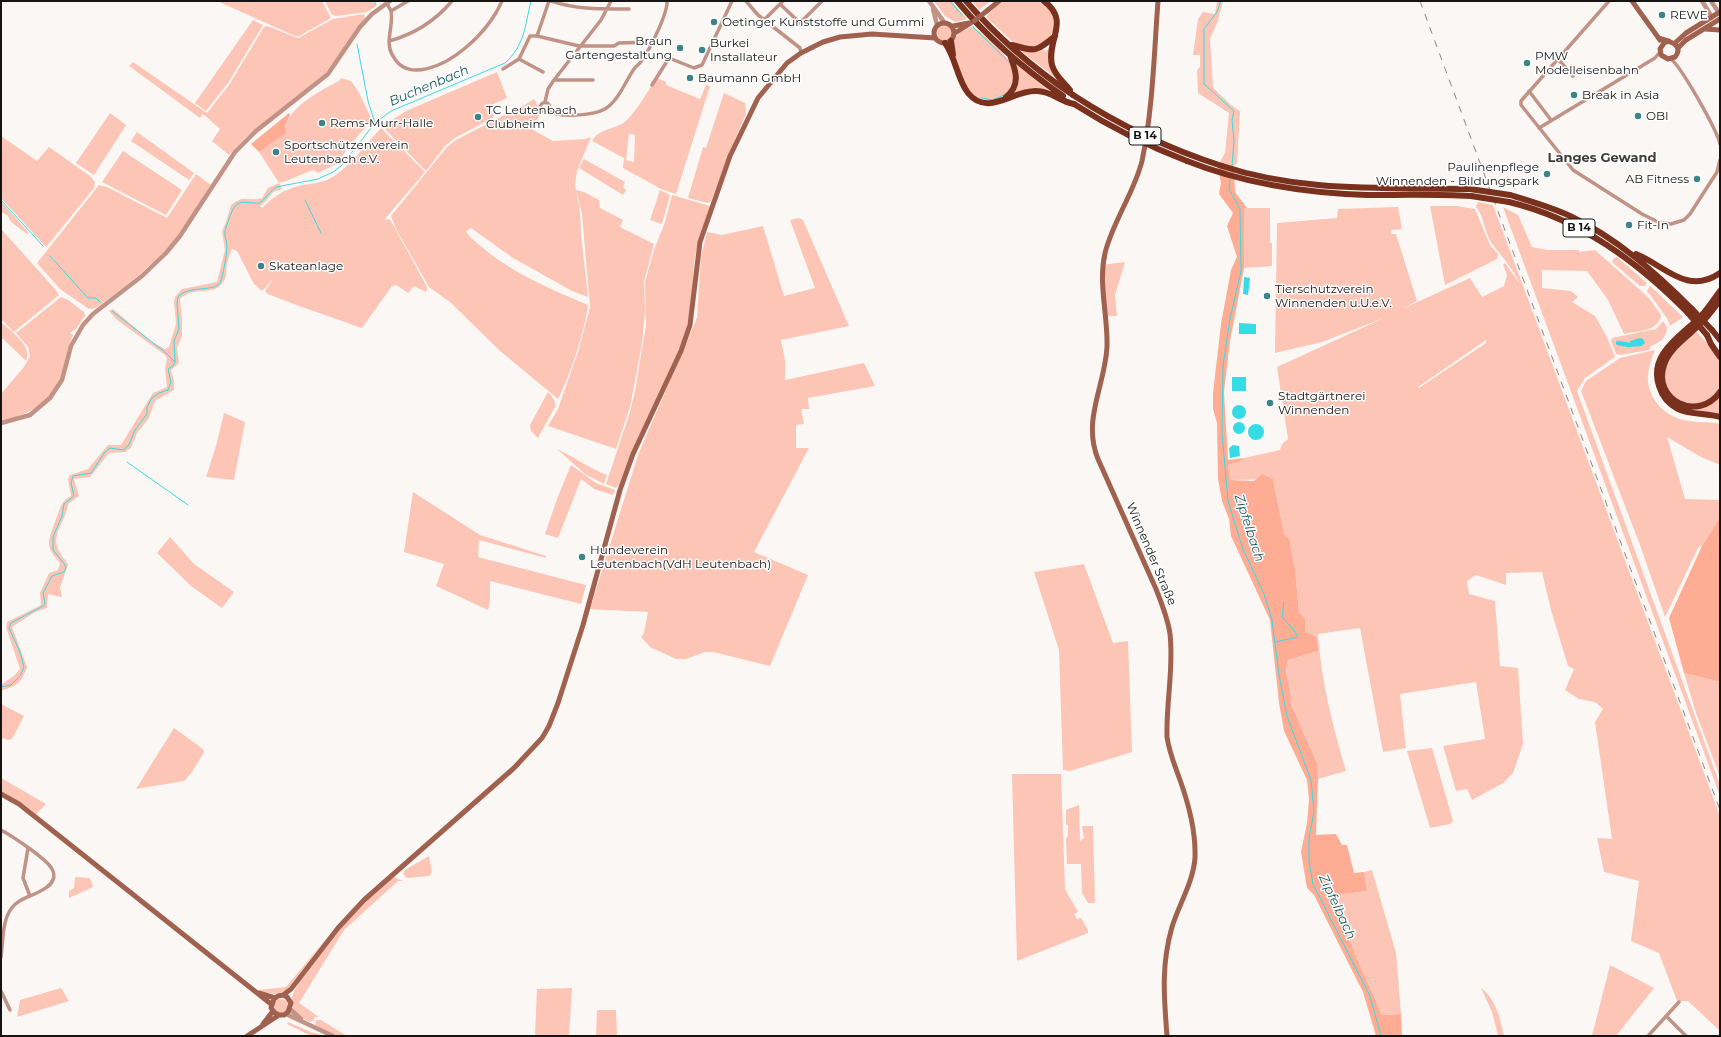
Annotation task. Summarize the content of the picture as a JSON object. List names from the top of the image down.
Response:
{
  "streets": {
    "highway": ["B 14"],
    "main road": ["Winnender Straße"]
  },
  "districts": ["Langes Gewand"],
  "water": ["Buchenbach", "Zipfelbach"],
  "places": [
    "REWE",
    "Oetinger Kunststoffe und Gummi",
    "Braun Gartengestaltung",
    "Burkei Installateur",
    "PMW Modelleisenbahn",
    "Baumann GmbH",
    "Break in Asia",
    "OBI",
    "TC Leutenbach Clubheim",
    "Rems-Murr-Halle",
    "Sportschützenverein Leutenbach e.V.",
    "Paulinenpflege Winnenden - Bildungspark",
    "AB Fitness",
    "Fit-In",
    "Skateanlage",
    "Tierschutzverein Winnenden u.U.e.V.",
    "Stadtgärtnerei Winnenden",
    "Hundeverein Leutenbach(VdH Leutenbach)"
  ]
}
